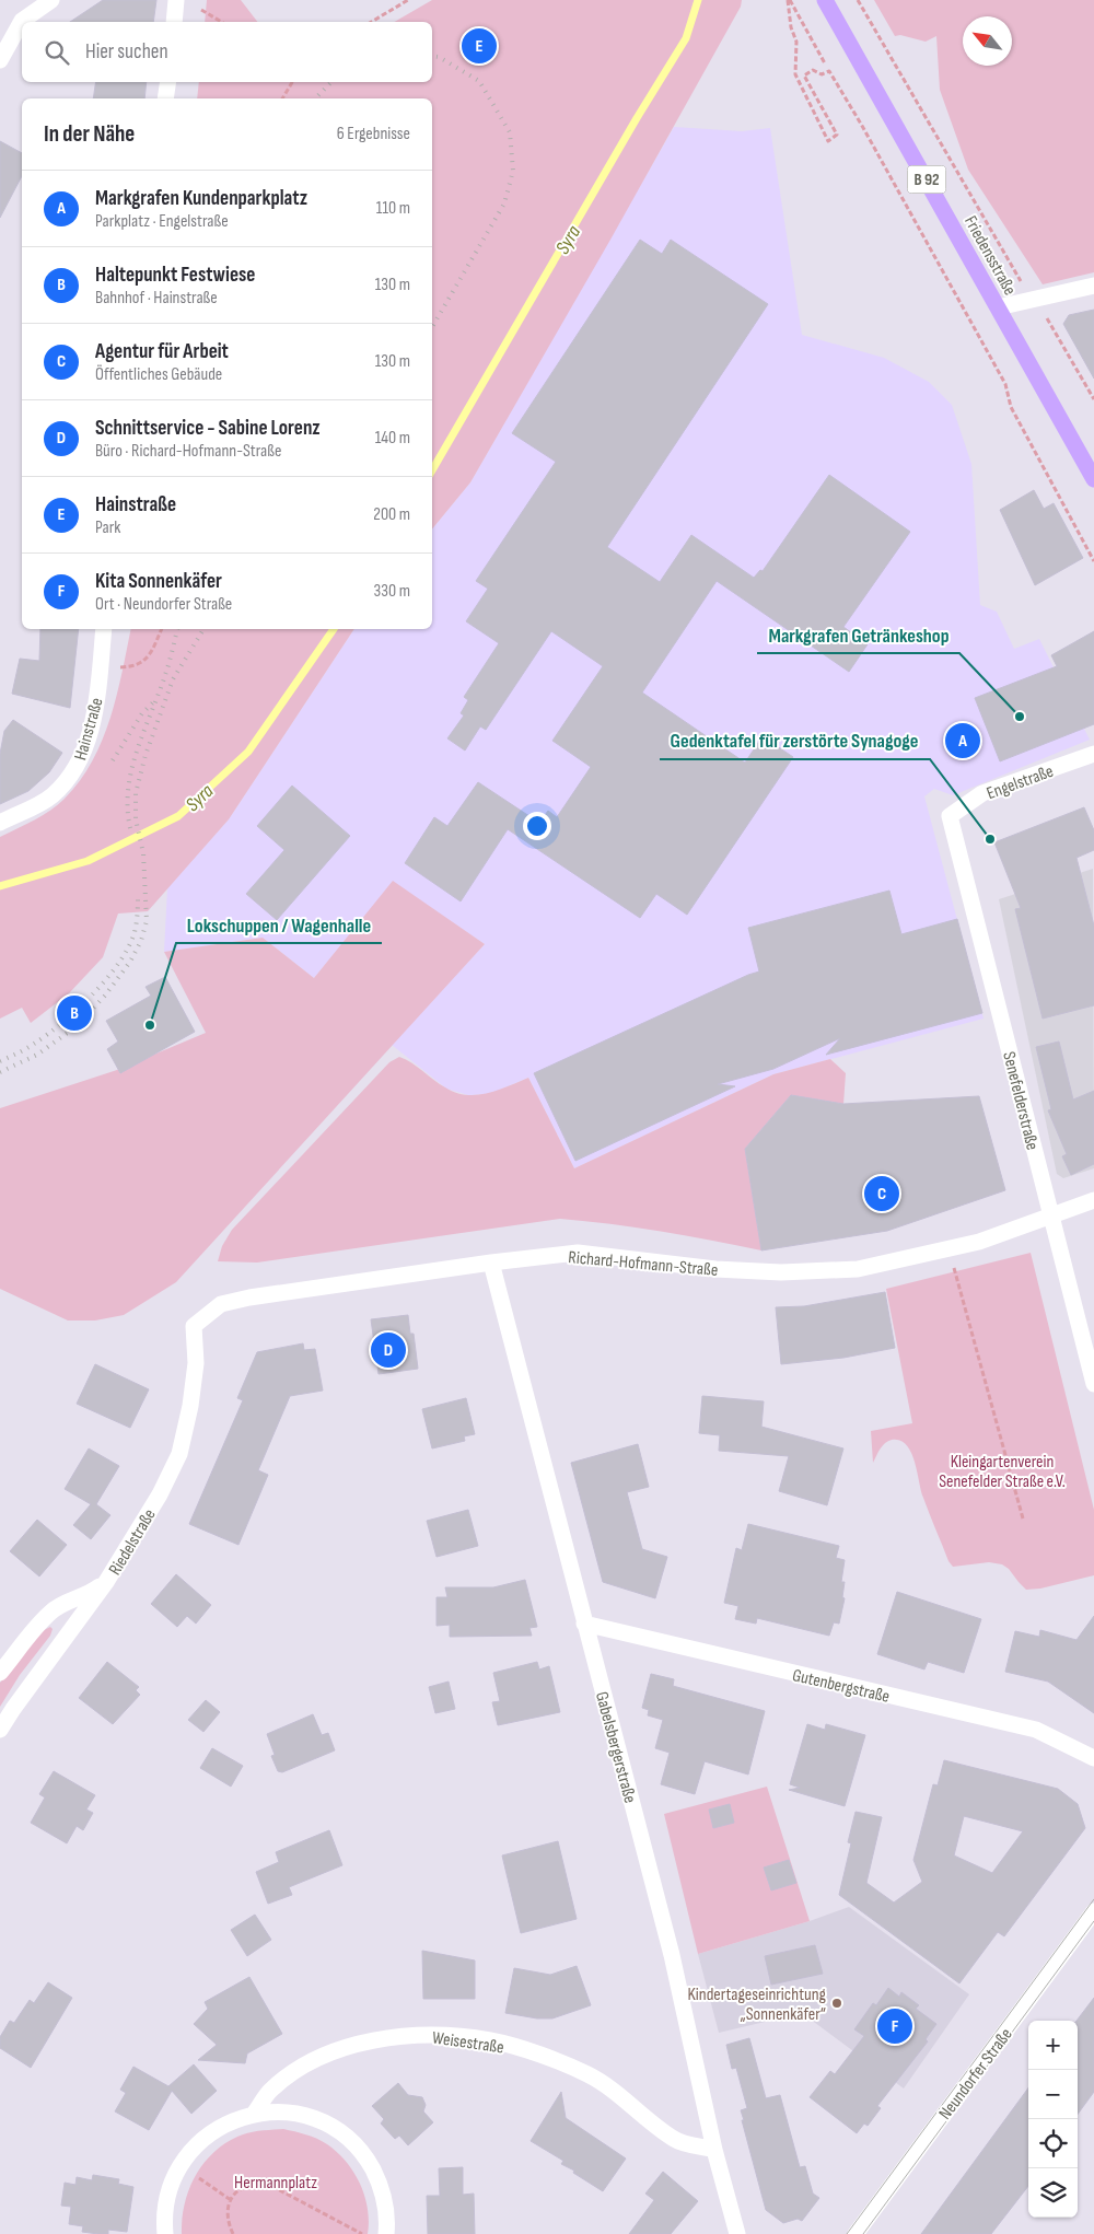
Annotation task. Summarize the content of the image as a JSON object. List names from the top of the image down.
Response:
{
  "streets": {
    "main road": ["B 92", "Friedensstraße"],
    "street": [
      "Hainstraße",
      "Engelstraße",
      "Senefelderstraße",
      "Richard-Hofmann-Straße",
      "Riedelstraße",
      "Gutenbergstraße",
      "Gabelsbergerstraße",
      "Weisestraße",
      "Neundorfer Straße"
    ]
  },
  "crossings": [
    ["Engelstraße", "Senefelderstraße"],
    ["Senefelderstraße", "Richard-Hofmann-Straße"],
    ["Richard-Hofmann-Straße", "Riedelstraße"],
    ["Richard-Hofmann-Straße", "Gabelsbergerstraße"],
    ["Gutenbergstraße", "Gabelsbergerstraße"],
    ["Gabelsbergerstraße", "Weisestraße"]
  ],
  "water": ["Syra"],
  "parks": ["Kleingartenverein Senefelder Straße e.V.", "Hermannplatz"],
  "places": [
    "Markgrafen Getränkeshop",
    "Gedenktafel für zerstörte Synagoge",
    "Lokschuppen / Wagenhalle",
    "Kindertageseinrichtung „Sonnenkäfer“"
  ],
  "north": "top left",
  "page": {
    "search": "Hier suchen",
    "pins": [
      "E",
      "A",
      "B",
      "C",
      "D",
      "F"
    ],
    "heading": ["In der Nähe", "6 Ergebnisse"],
    "list": [
      {
        "mark": "A",
        "name": "Markgrafen Kundenparkplatz",
        "note": "Parkplatz · Engelstraße",
        "value": "110 m"
      },
      {
        "mark": "B",
        "name": "Haltepunkt Festwiese",
        "note": "Bahnhof · Hainstraße",
        "value": "130 m"
      },
      {
        "mark": "C",
        "name": "Agentur für Arbeit",
        "note": "Öffentliches Gebäude",
        "value": "130 m"
      },
      {
        "mark": "D",
        "name": "Schnittservice - Sabine Lorenz",
        "note": "Büro · Richard-Hofmann-Straße",
        "value": "140 m"
      },
      {
        "mark": "E",
        "name": "Hainstraße",
        "note": "Park",
        "value": "200 m"
      },
      {
        "mark": "F",
        "name": "Kita Sonnenkäfer",
        "note": "Ort · Neundorfer Straße",
        "value": "330 m"
      }
    ],
    "map_buttons": ["+", "−"]
  }
}
